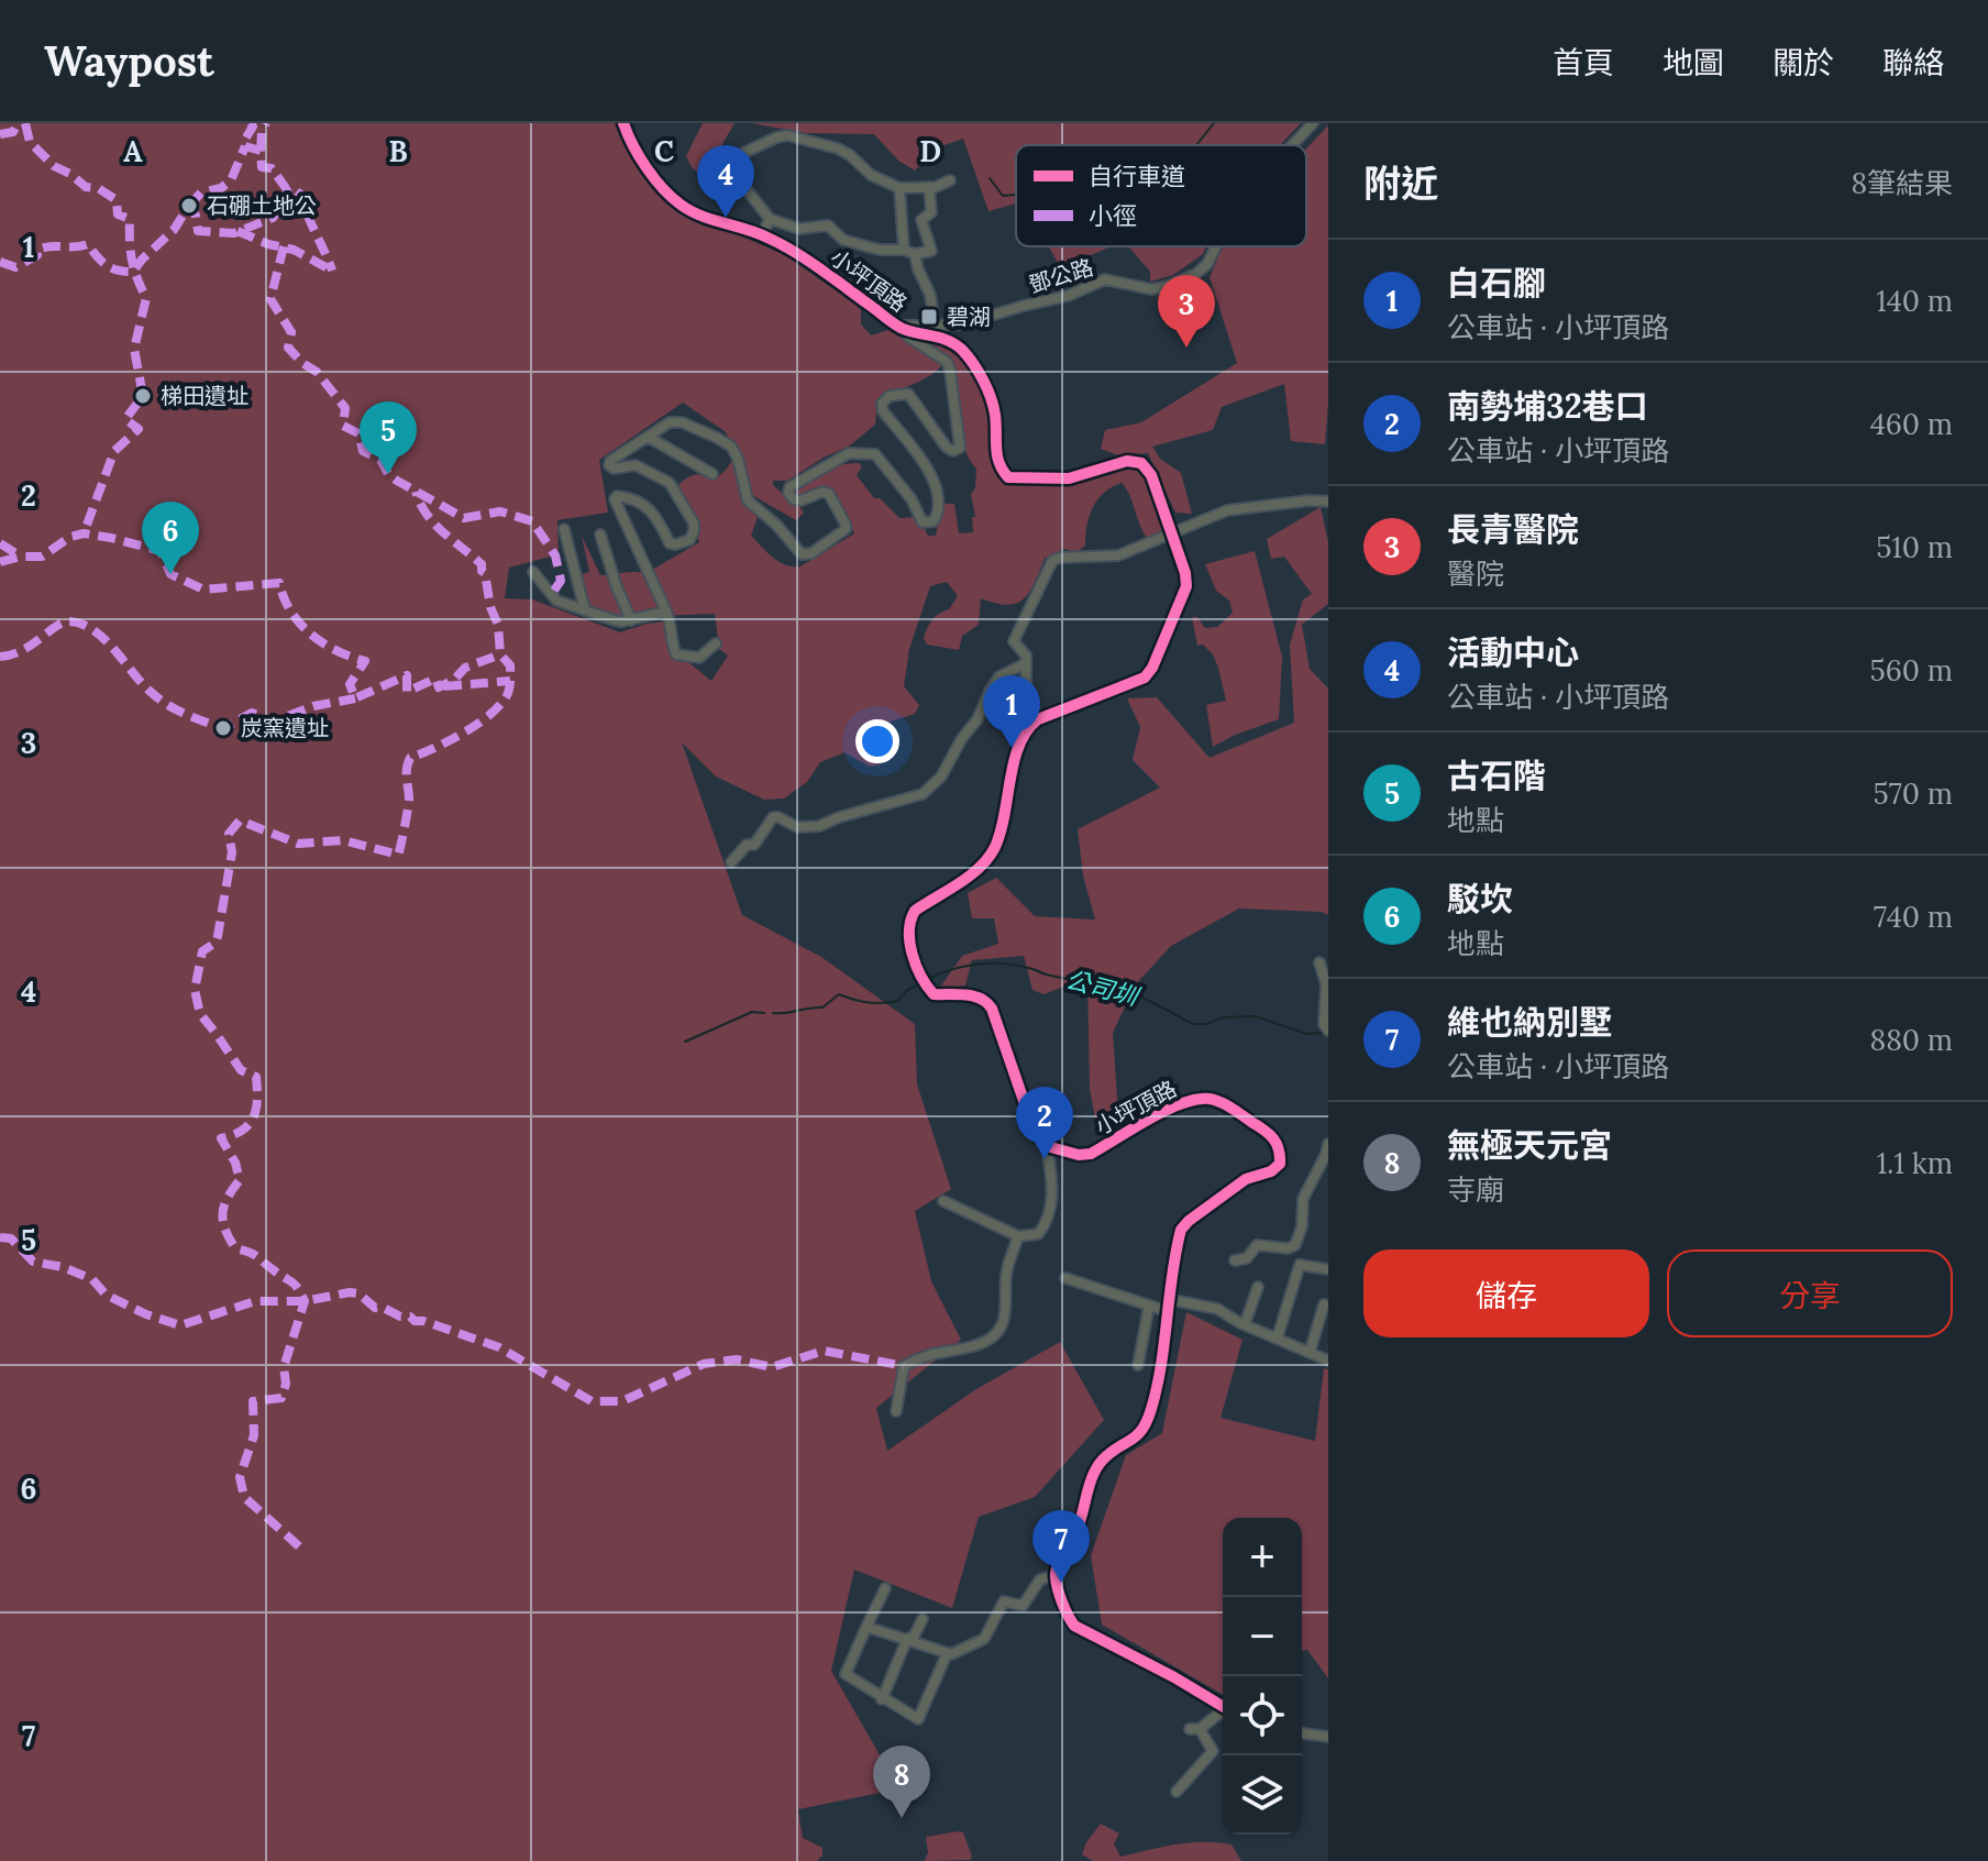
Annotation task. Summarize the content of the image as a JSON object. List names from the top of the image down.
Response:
{
  "streets": {
    "street": ["鄧公路", "小坪頂路"]
  },
  "crossings": [
    ["鄧公路", "小坪頂路"]
  ],
  "water": ["公司圳"],
  "places": {
    "other": ["石硼土地公", "梯田遺址", "炭窯遺址"],
    "transit": ["碧湖"]
  },
  "legend": ["自行車道", "小徑"],
  "page": {
    "header": "Waypost",
    "nav": [
      "首頁",
      "地圖",
      "關於",
      "聯絡"
    ],
    "heading": ["附近", "8筆結果"],
    "pins": [
      "4",
      "3",
      "5",
      "6",
      "1",
      "2",
      "7",
      "8"
    ],
    "list": [
      {
        "mark": "1",
        "name": "白石腳",
        "note": "公車站 · 小坪頂路",
        "value": "140 m"
      },
      {
        "mark": "2",
        "name": "南勢埔32巷口",
        "note": "公車站 · 小坪頂路",
        "value": "460 m"
      },
      {
        "mark": "3",
        "name": "長青醫院",
        "note": "醫院",
        "value": "510 m"
      },
      {
        "mark": "4",
        "name": "活動中心",
        "note": "公車站 · 小坪頂路",
        "value": "560 m"
      },
      {
        "mark": "5",
        "name": "古石階",
        "note": "地點",
        "value": "570 m"
      },
      {
        "mark": "6",
        "name": "駁坎",
        "note": "地點",
        "value": "740 m"
      },
      {
        "mark": "7",
        "name": "維也納別墅",
        "note": "公車站 · 小坪頂路",
        "value": "880 m"
      },
      {
        "mark": "8",
        "name": "無極天元宮",
        "note": "寺廟",
        "value": "1.1 km"
      }
    ],
    "buttons": ["儲存", "分享"],
    "map_buttons": ["+", "−"]
  },
  "grid": {
    "columns": [
      "A",
      "B",
      "C",
      "D"
    ],
    "rows": [
      "1",
      "2",
      "3",
      "4",
      "5",
      "6",
      "7"
    ]
  }
}
